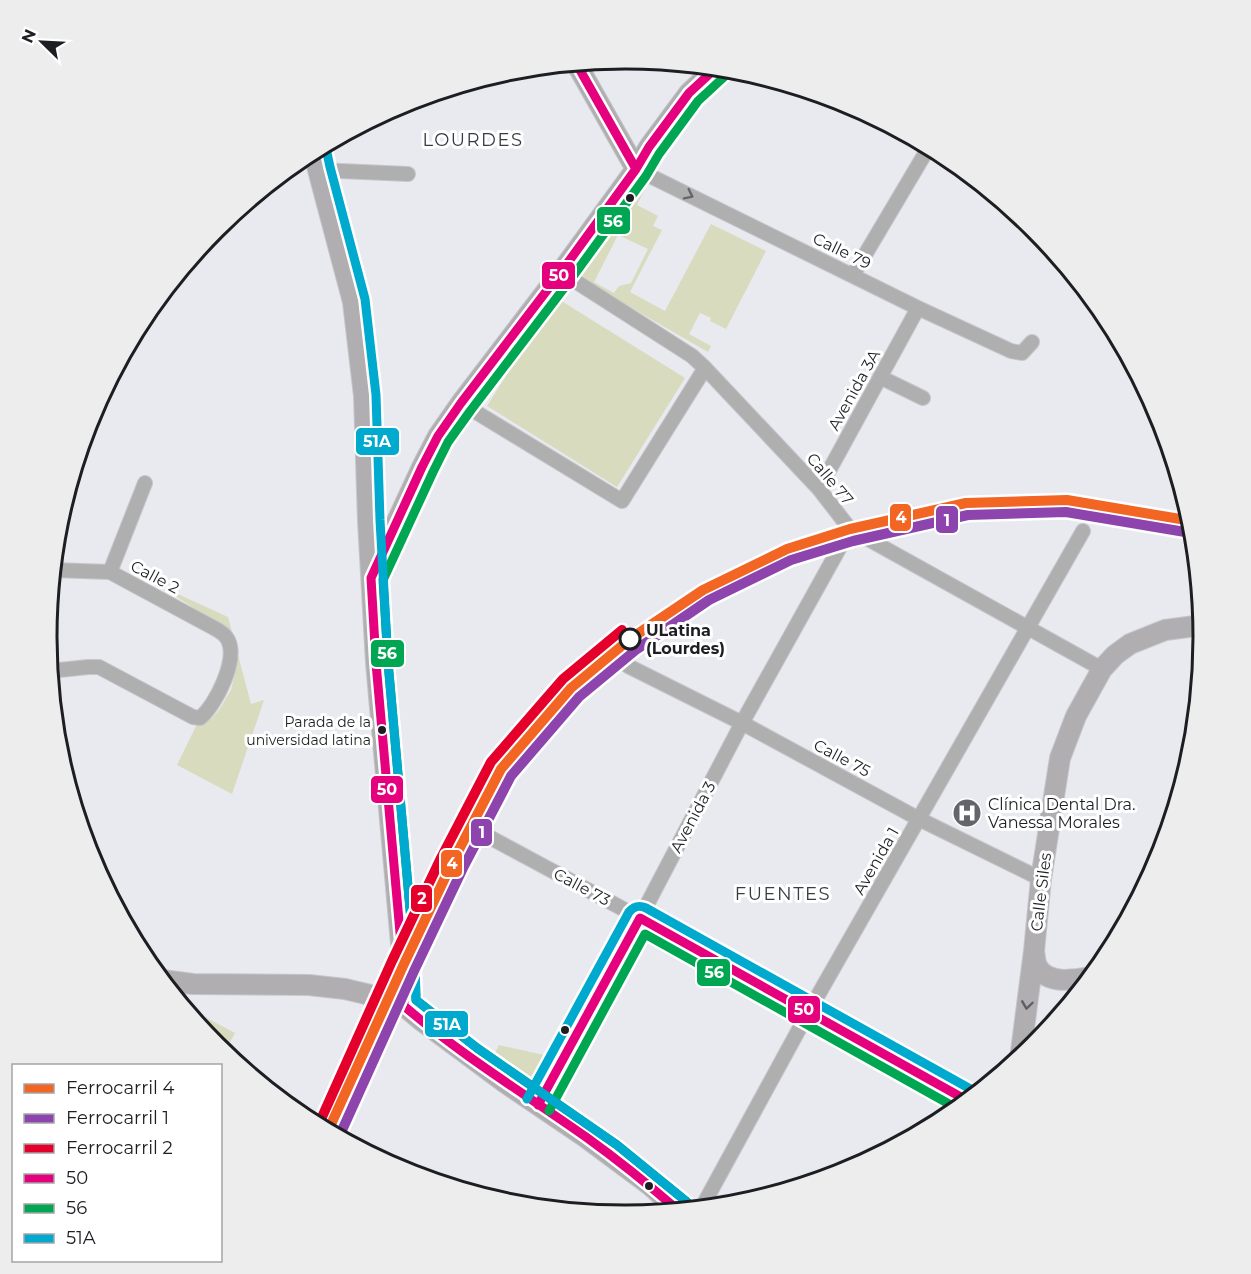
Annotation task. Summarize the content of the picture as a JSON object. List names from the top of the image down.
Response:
{
  "streets": {
    "main road": ["Avenida 3", "Calle 73", "Calle Siles"],
    "street": [
      "Calle 79",
      "Avenida 3A",
      "Calle 77",
      "Calle 2",
      "Calle 75",
      "Avenida 1"
    ]
  },
  "crossings": [
    ["Calle 79", "Avenida 3A"],
    ["Avenida 3A", "Calle 77"],
    ["Calle 77", "Avenida 3"],
    ["Calle 77", "Avenida 1"],
    ["Calle 77", "Calle Siles"],
    ["Calle 75", "Avenida 3"],
    ["Calle 75", "Avenida 1"],
    ["Calle 75", "Calle Siles"],
    ["Avenida 3", "Calle 73"],
    ["Avenida 1", "Calle 73"]
  ],
  "one_way": ["Calle 79"],
  "districts": ["LOURDES", "FUENTES"],
  "places": {
    "other": ["ULatina (Lourdes)", "Parada de la universidad latina"],
    "hospital": ["Clínica Dental Dra. Vanessa Morales"]
  },
  "lines": [
    "transit line 50",
    "transit line 56",
    "transit line 51A",
    "rail line 4",
    "rail line 1",
    "rail line 2"
  ],
  "legend": [
    "Ferrocarril 4",
    "Ferrocarril 1",
    "Ferrocarril 2",
    "50",
    "56",
    "51A"
  ],
  "north": "top left"
}
